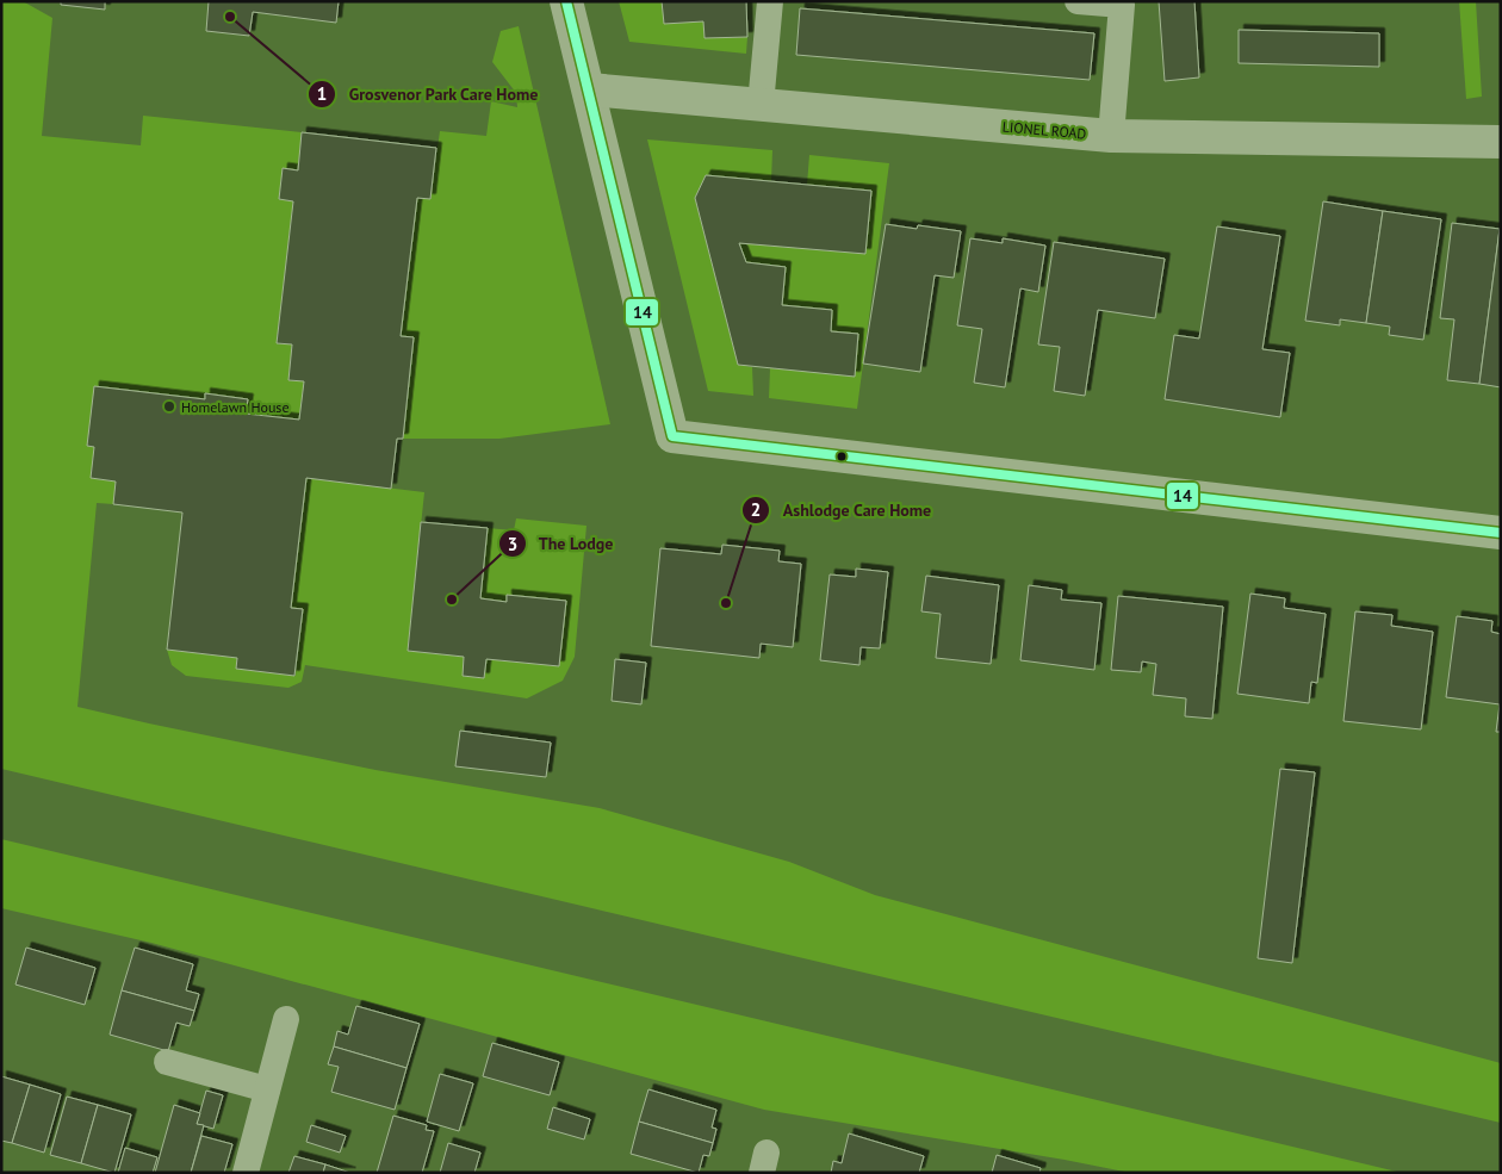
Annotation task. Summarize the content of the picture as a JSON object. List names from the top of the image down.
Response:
{
  "streets": {
    "street": ["LIONEL ROAD"]
  },
  "places": [
    "Grosvenor Park Care Home",
    "Homelawn House",
    "The Lodge",
    "Ashlodge Care Home"
  ],
  "lines": ["transit line 14"]
}
